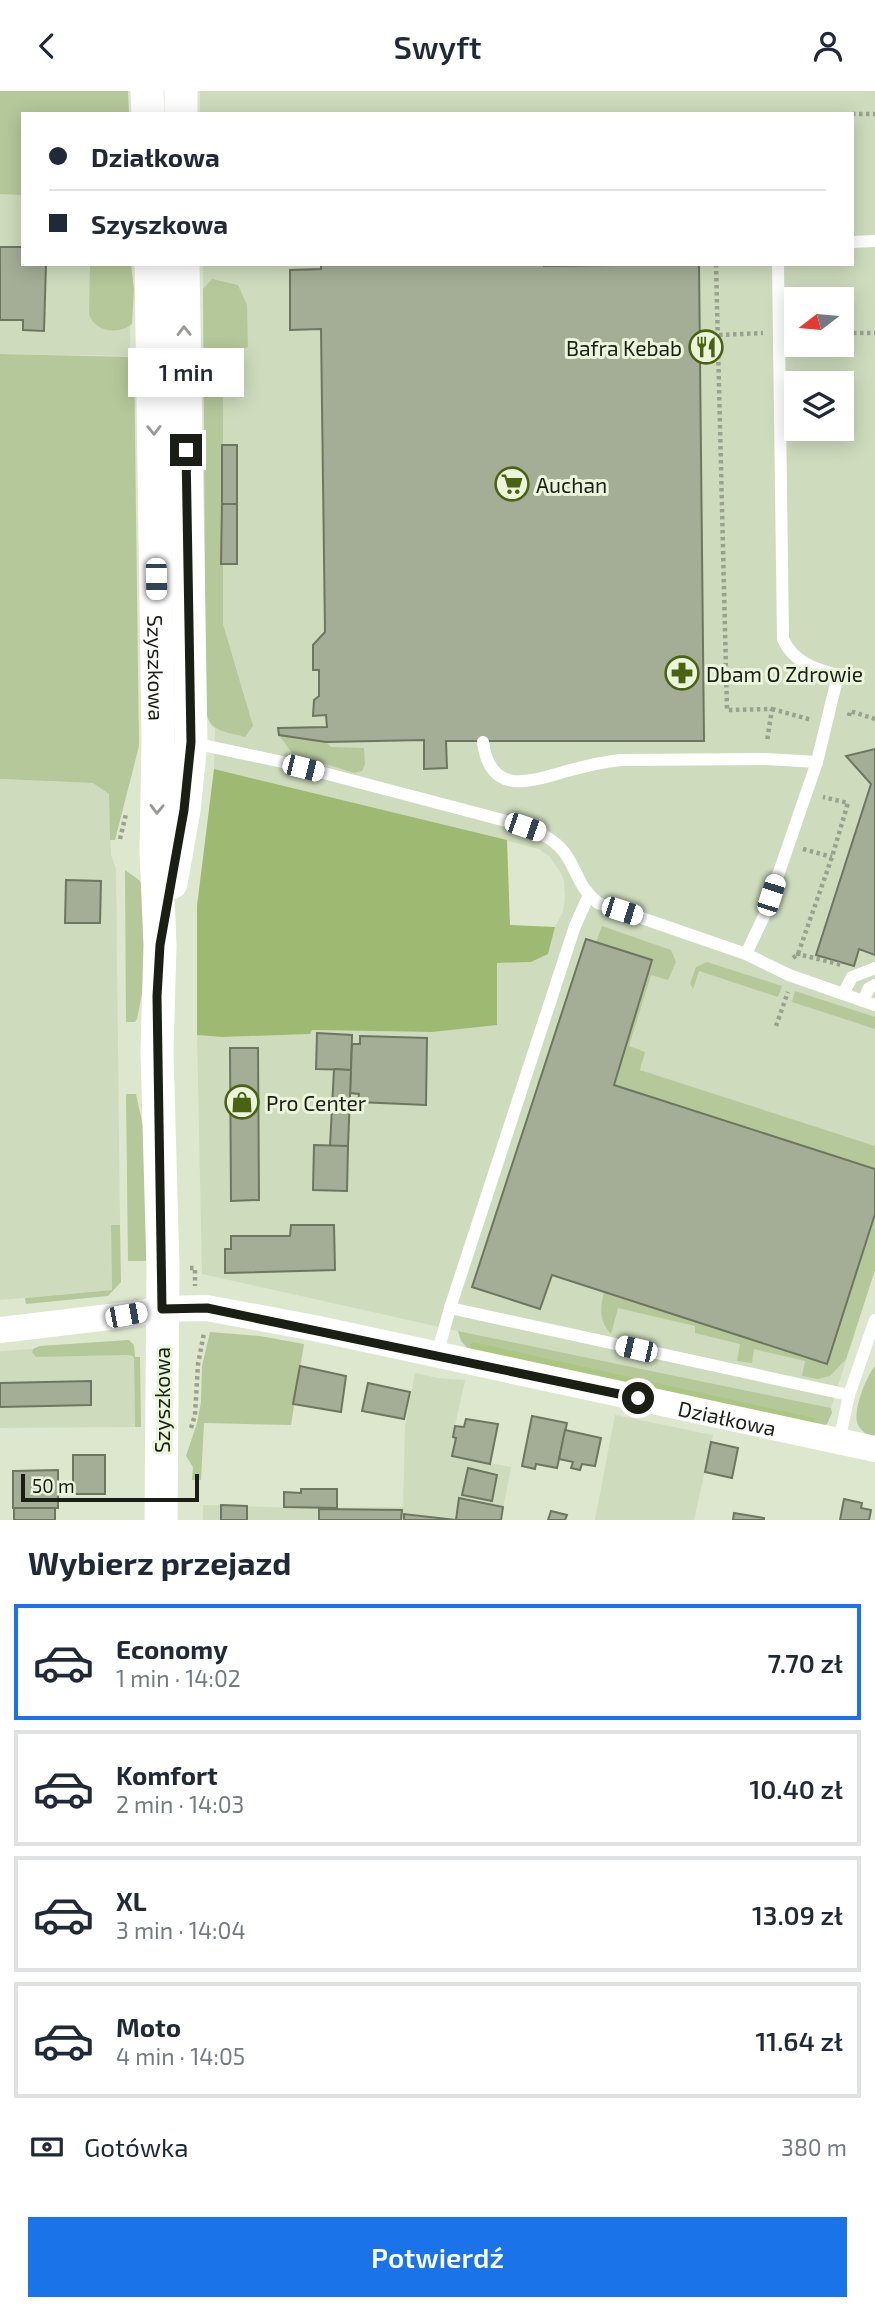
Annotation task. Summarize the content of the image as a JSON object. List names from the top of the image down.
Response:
{
  "streets": {
    "street": ["Szyszkowa", "Działkowa"]
  },
  "crossings": [
    ["Szyszkowa", "Działkowa"]
  ],
  "places": {
    "restaurant": ["Bafra Kebab"],
    "supermarket": ["Auchan"],
    "pharmacy": ["Dbam O Zdrowie"],
    "shop": ["Pro Center"]
  },
  "scale_bar": "50 m",
  "north": "left",
  "page": {
    "header": "Swyft",
    "banner": ["Działkowa", "Szyszkowa"],
    "bubble": "1 min",
    "scale": "50 m",
    "heading": "Wybierz przejazd",
    "list": [
      {
        "name": "Economy",
        "note": "1 min · 14:02",
        "value": "7.70 zł"
      },
      {
        "name": "Komfort",
        "note": "2 min · 14:03",
        "value": "10.40 zł"
      },
      {
        "name": "XL",
        "note": "3 min · 14:04",
        "value": "13.09 zł"
      },
      {
        "name": "Moto",
        "note": "4 min · 14:05",
        "value": "11.64 zł"
      }
    ],
    "pay": ["Gotówka", "380 m"],
    "buttons": "Potwierdź"
  }
}
